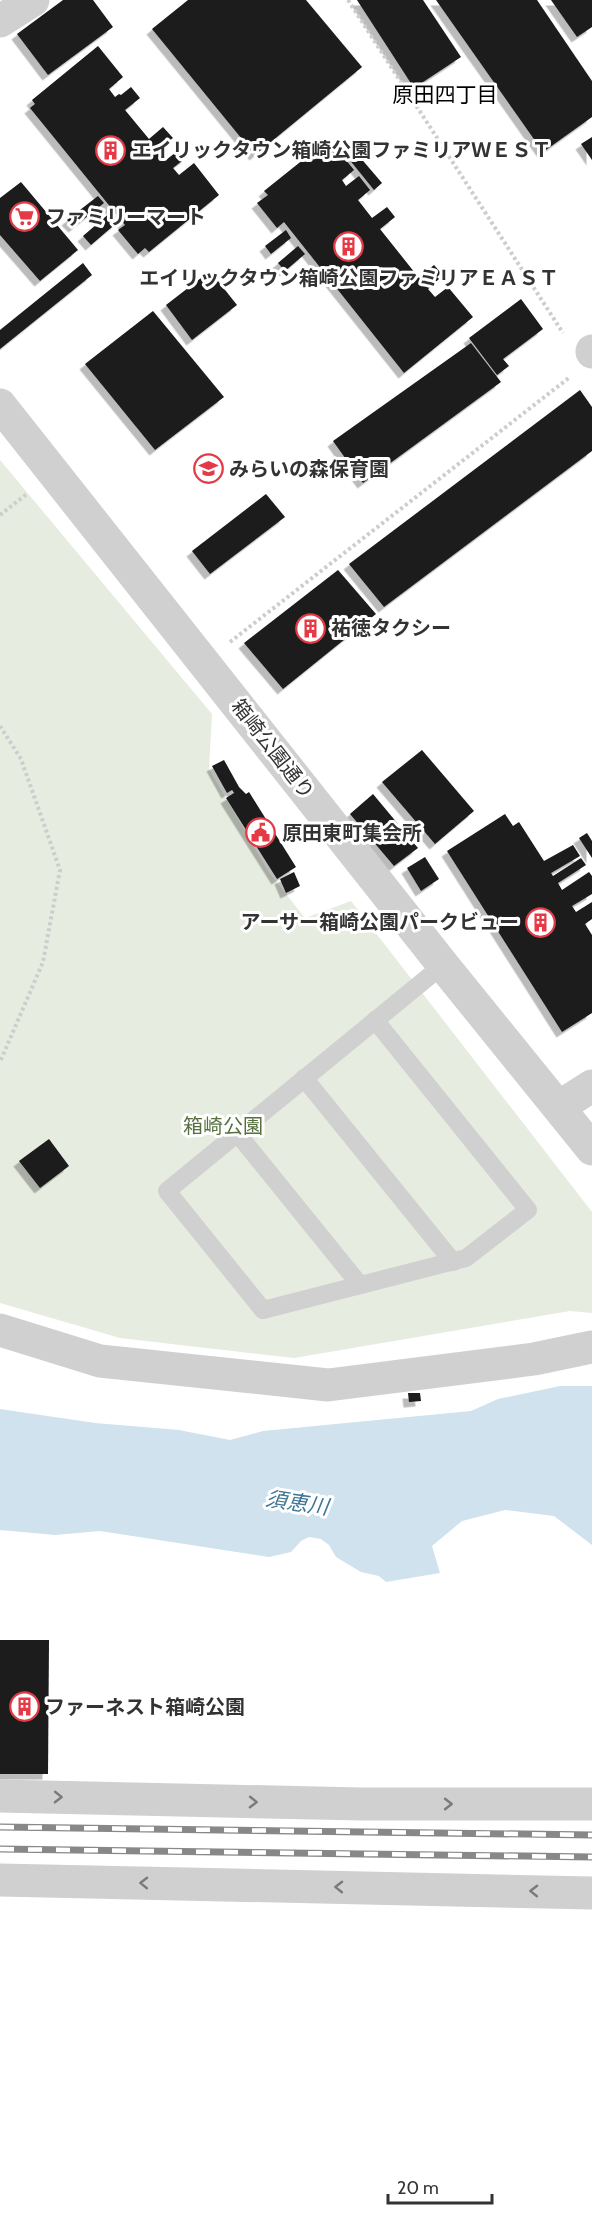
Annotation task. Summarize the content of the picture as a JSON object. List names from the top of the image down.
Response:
{
  "streets": {
    "street": ["箱崎公園通り"]
  },
  "districts": ["原田四丁目"],
  "water": ["須恵川"],
  "parks": ["箱崎公園"],
  "places": {
    "building": [
      "エイリックタウン箱崎公園ファミリアＷＥＳＴ",
      "エイリックタウン箱崎公園ファミリアＥＡＳＴ",
      "祐徳タクシー",
      "アーサー箱崎公園パークビュー",
      "ファーネスト箱崎公園"
    ],
    "supermarket": ["ファミリーマート"],
    "school or university": ["みらいの森保育園"],
    "public building": ["原田東町集会所"]
  },
  "scale_bar": "20 m"
}
